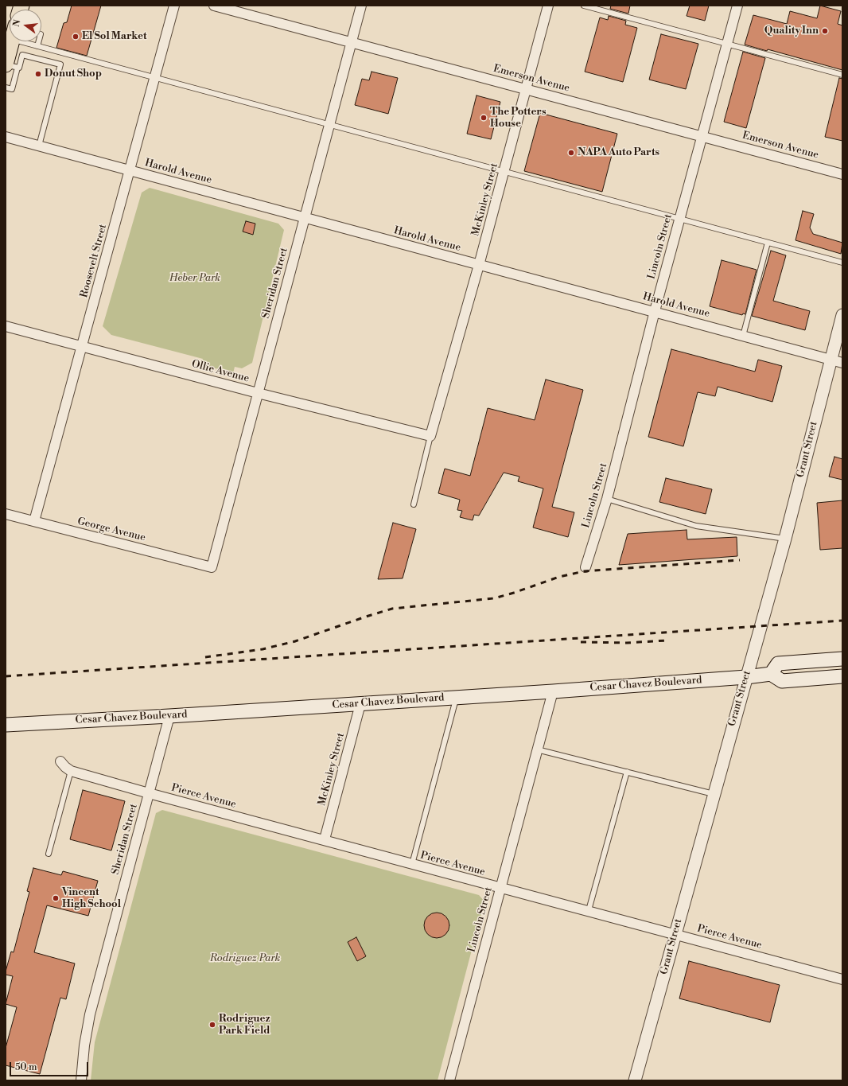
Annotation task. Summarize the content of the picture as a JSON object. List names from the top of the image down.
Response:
{
  "streets": {
    "main road": ["Cesar Chavez Boulevard"],
    "street": [
      "Emerson Avenue",
      "Harold Avenue",
      "McKinley Street",
      "Lincoln Street",
      "Roosevelt Street",
      "Sheridan Street",
      "Ollie Avenue",
      "Grant Street",
      "George Avenue",
      "Pierce Avenue"
    ]
  },
  "crossings": [
    ["Emerson Avenue", "McKinley Street"],
    ["Emerson Avenue", "Lincoln Street"],
    ["Emerson Avenue", "Sheridan Street"],
    ["Harold Avenue", "McKinley Street"],
    ["Harold Avenue", "Lincoln Street"],
    ["Harold Avenue", "Roosevelt Street"],
    ["Harold Avenue", "Sheridan Street"],
    ["Harold Avenue", "Grant Street"],
    ["McKinley Street", "Ollie Avenue"],
    ["McKinley Street", "Cesar Chavez Boulevard"],
    ["McKinley Street", "Pierce Avenue"],
    ["Lincoln Street", "Cesar Chavez Boulevard"],
    ["Lincoln Street", "Pierce Avenue"],
    ["Roosevelt Street", "Ollie Avenue"],
    ["Roosevelt Street", "George Avenue"],
    ["Sheridan Street", "Ollie Avenue"],
    ["Sheridan Street", "George Avenue"],
    ["Sheridan Street", "Cesar Chavez Boulevard"],
    ["Sheridan Street", "Pierce Avenue"],
    ["Grant Street", "Cesar Chavez Boulevard"],
    ["Grant Street", "Pierce Avenue"]
  ],
  "parks": ["Heber Park", "Rodriguez Park"],
  "places": [
    "Quality Inn",
    "El Sol Market",
    "Donut Shop",
    "The Potters House",
    "NAPA Auto Parts",
    "Vincent High School",
    "Rodriguez Park Field"
  ],
  "scale_bar": "50 m",
  "north": "left"
}
